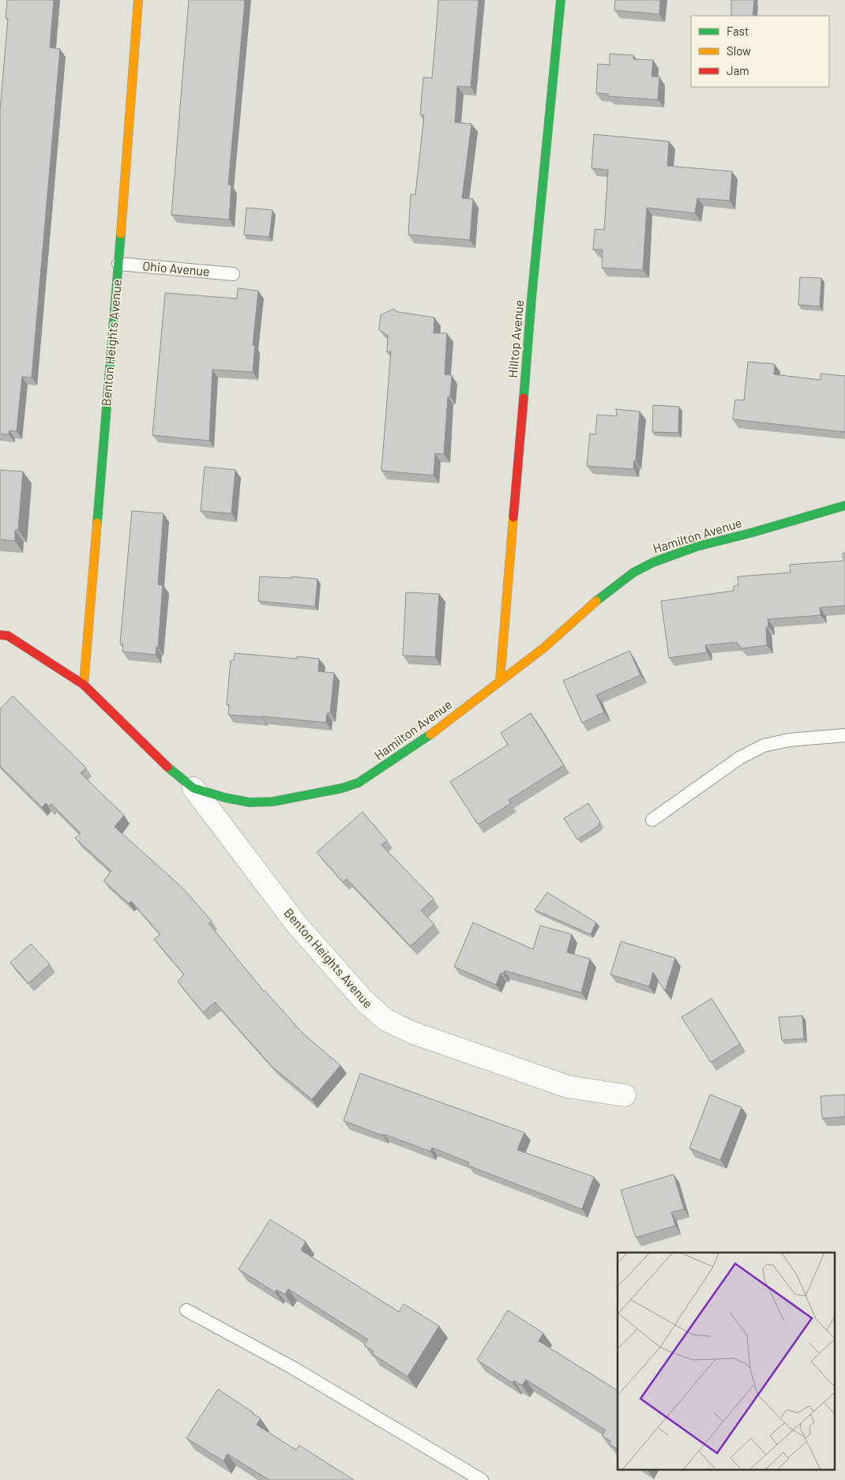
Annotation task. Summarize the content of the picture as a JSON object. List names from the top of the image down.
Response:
{
  "streets": {
    "street": ["Hilltop Avenue", "Benton Heights Avenue", "Hamilton Avenue"],
    "lane": ["Ohio Avenue"]
  },
  "crossings": [
    ["Ohio Avenue", "Benton Heights Avenue"],
    ["Hilltop Avenue", "Hamilton Avenue"],
    ["Benton Heights Avenue", "Hamilton Avenue"]
  ],
  "legend": ["Fast", "Slow", "Jam"]
}
